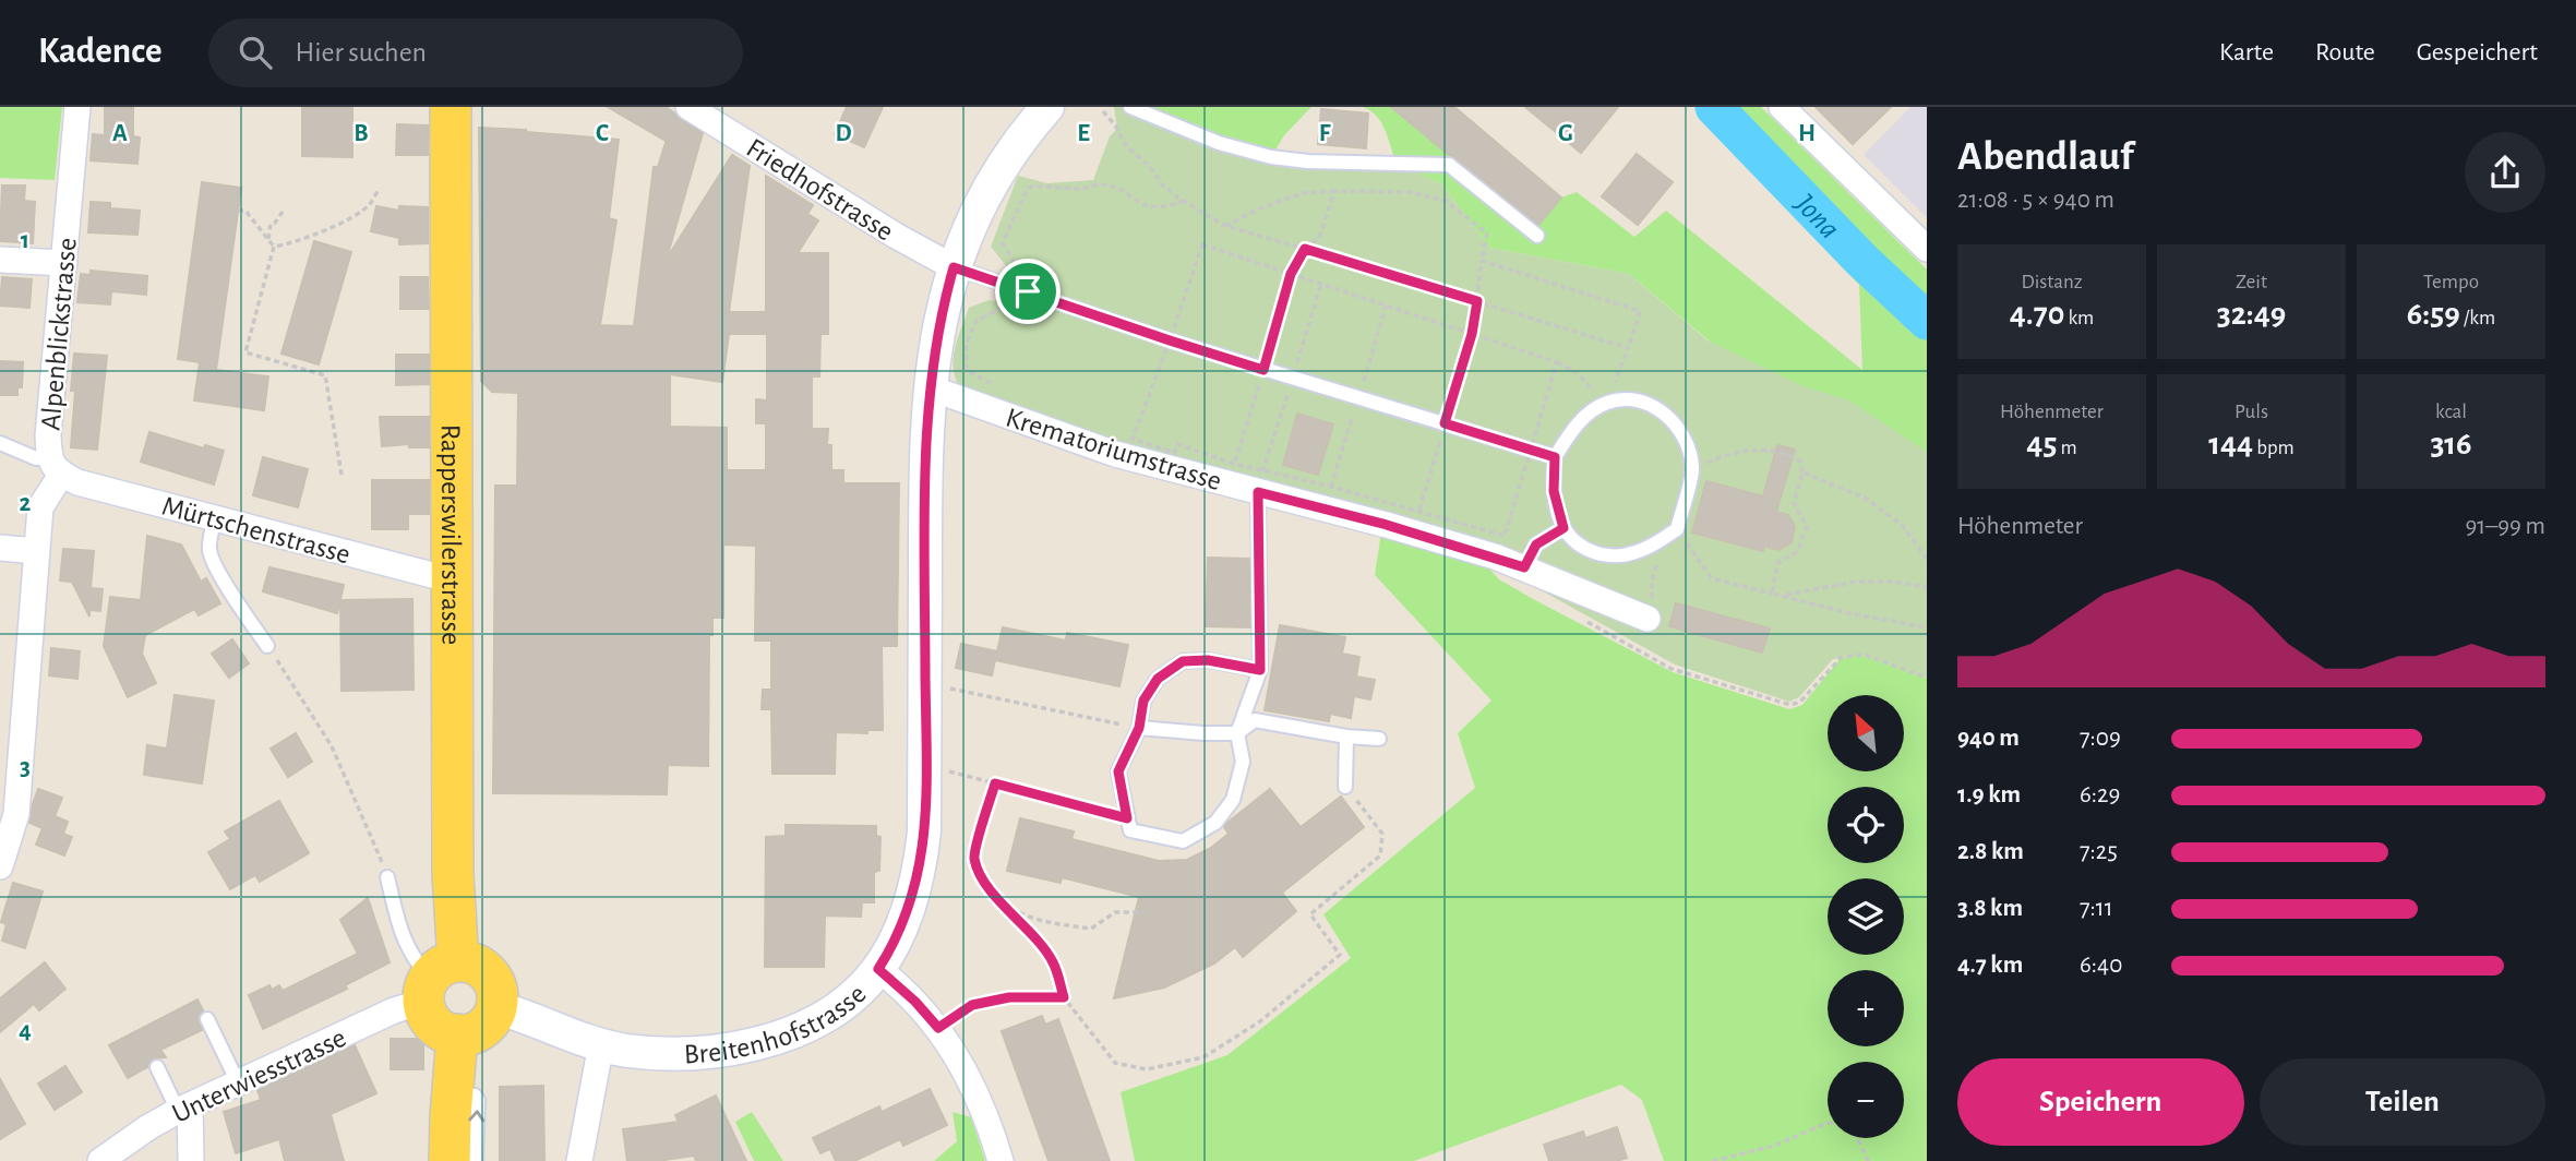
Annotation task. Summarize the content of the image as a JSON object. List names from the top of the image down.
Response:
{
  "streets": {
    "main road": ["Rapperswilerstrasse"],
    "street": [
      "Friedhofstrasse",
      "Alpenblickstrasse",
      "Krematoriumstrasse",
      "Mürtschenstrasse",
      "Breitenhofstrasse",
      "Unterwiesstrasse"
    ]
  },
  "crossings": [
    ["Friedhofstrasse", "Breitenhofstrasse"],
    ["Alpenblickstrasse", "Mürtschenstrasse"],
    ["Krematoriumstrasse", "Breitenhofstrasse"],
    ["Mürtschenstrasse", "Rapperswilerstrasse"],
    ["Rapperswilerstrasse", "Breitenhofstrasse"],
    ["Rapperswilerstrasse", "Unterwiesstrasse"],
    ["Breitenhofstrasse", "Unterwiesstrasse"]
  ],
  "water": ["Jona"],
  "north": "top left",
  "page": {
    "header": "Kadence",
    "search": "Hier suchen",
    "nav": ["Karte", "Route", "Gespeichert"],
    "heading": ["Abendlauf", "21:08 · 5 × 940 m"],
    "stats": [
      ["Distanz", "4.70 km"],
      ["Zeit", "32:49"],
      ["Tempo", "6:59 /km"],
      ["Höhenmeter", "45 m"],
      ["Puls", "144 bpm"],
      ["kcal", "316"]
    ],
    "chart": ["Höhenmeter", "91–99 m"],
    "map_buttons": ["+", "−"],
    "list": [
      {
        "name": "940 m",
        "note": "7:09"
      },
      {
        "name": "1.9 km",
        "note": "6:29"
      },
      {
        "name": "2.8 km",
        "note": "7:25"
      },
      {
        "name": "3.8 km",
        "note": "7:11"
      },
      {
        "name": "4.7 km",
        "note": "6:40"
      }
    ],
    "buttons": ["Speichern", "Teilen"]
  },
  "grid": {
    "columns": [
      "A",
      "B",
      "C",
      "D",
      "E",
      "F",
      "G",
      "H"
    ],
    "rows": [
      "1",
      "2",
      "3",
      "4"
    ]
  }
}
